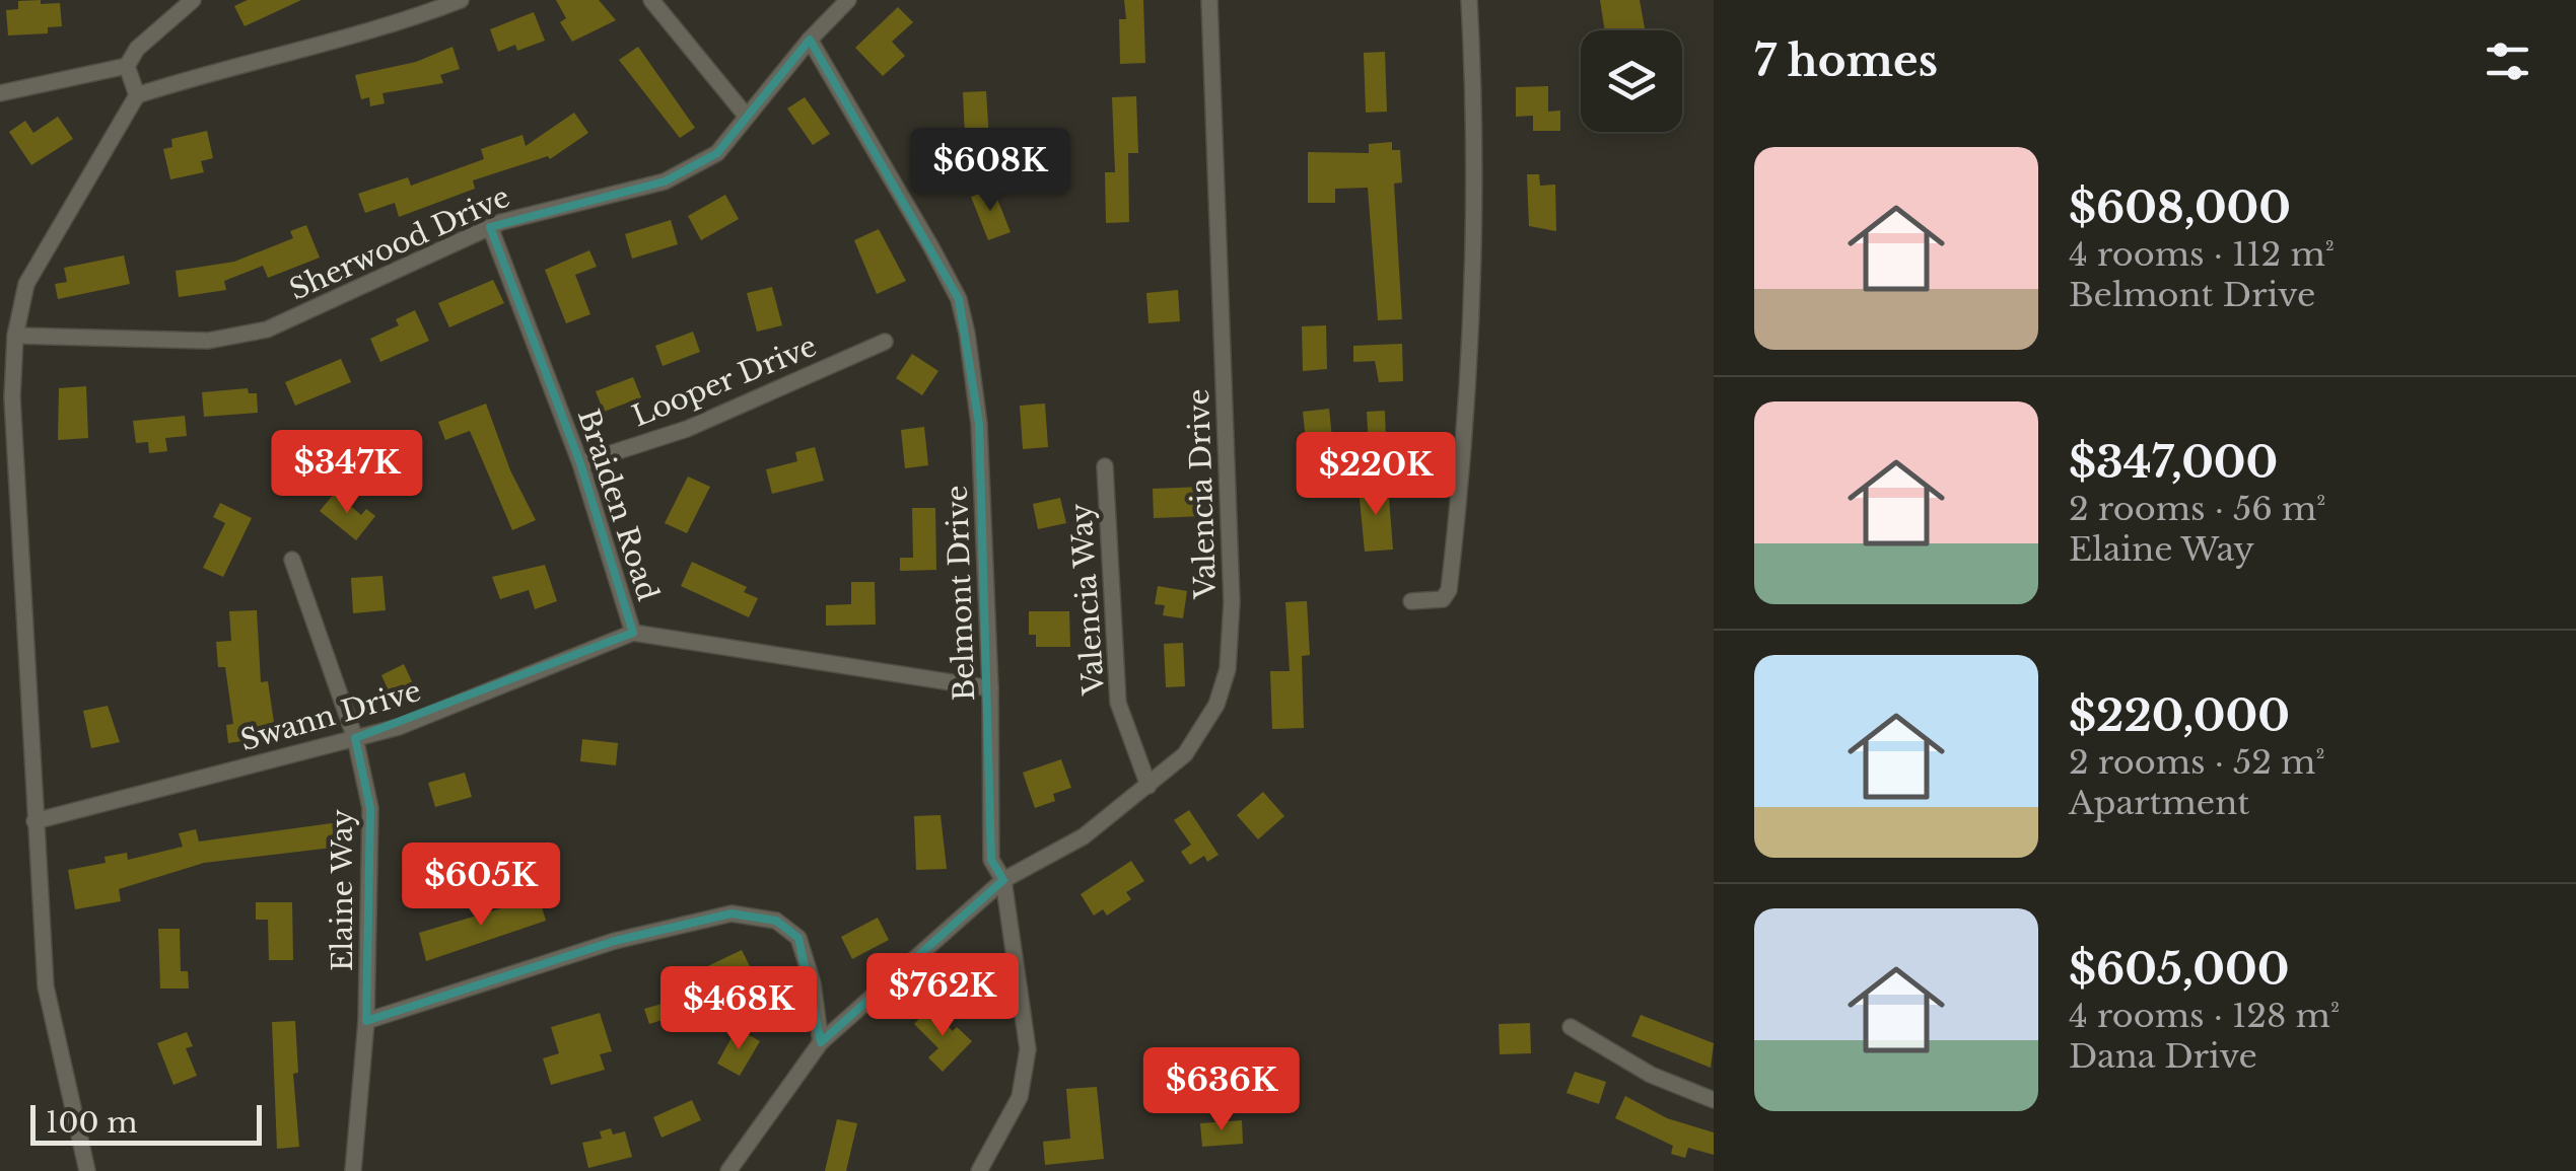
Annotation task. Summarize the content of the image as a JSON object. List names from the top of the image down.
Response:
{
  "streets": {
    "street": [
      "Sherwood Drive",
      "Looper Drive",
      "Valencia Drive",
      "Braiden Road",
      "Belmont Drive",
      "Valencia Way",
      "Swann Drive",
      "Elaine Way"
    ]
  },
  "crossings": [
    ["Sherwood Drive", "Braiden Road"],
    ["Sherwood Drive", "Belmont Drive"],
    ["Looper Drive", "Braiden Road"],
    ["Valencia Drive", "Belmont Drive"],
    ["Valencia Drive", "Valencia Way"],
    ["Braiden Road", "Belmont Drive"],
    ["Braiden Road", "Swann Drive"],
    ["Swann Drive", "Elaine Way"]
  ],
  "scale_bar": "100 m",
  "page": {
    "heading": "7 homes",
    "list": [
      {
        "name": "$608,000",
        "note": "4 rooms · 112 m² · Belmont Drive"
      },
      {
        "name": "$347,000",
        "note": "2 rooms · 56 m² · Elaine Way"
      },
      {
        "name": "$220,000",
        "note": "2 rooms · 52 m² · Apartment"
      },
      {
        "name": "$605,000",
        "note": "4 rooms · 128 m² · Dana Drive"
      }
    ],
    "price": [
      "$608K",
      "$347K",
      "$220K",
      "$605K",
      "$762K",
      "$468K",
      "$636K"
    ],
    "scale": "100 m"
  }
}
